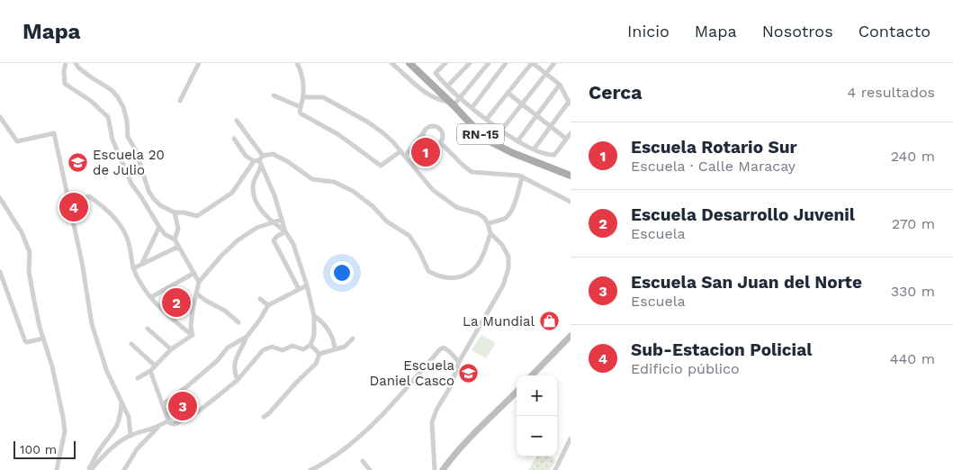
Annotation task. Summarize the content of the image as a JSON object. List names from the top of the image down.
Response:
{
  "streets": {
    "main road": ["RN-15"]
  },
  "places": {
    "school or university": ["Escuela 20 de Julio", "Escuela Daniel Casco"],
    "shop": ["La Mundial"]
  },
  "scale_bar": "100 m",
  "page": {
    "header": "Mapa",
    "nav": [
      "Inicio",
      "Mapa",
      "Nosotros",
      "Contacto"
    ],
    "heading": ["Cerca", "4 resultados"],
    "list": [
      {
        "mark": "1",
        "name": "Escuela Rotario Sur",
        "note": "Escuela · Calle Maracay",
        "value": "240 m"
      },
      {
        "mark": "2",
        "name": "Escuela Desarrollo Juvenil",
        "note": "Escuela",
        "value": "270 m"
      },
      {
        "mark": "3",
        "name": "Escuela San Juan del Norte",
        "note": "Escuela",
        "value": "330 m"
      },
      {
        "mark": "4",
        "name": "Sub-Estacion Policial",
        "note": "Edificio público",
        "value": "440 m"
      }
    ],
    "pins": [
      "1",
      "4",
      "2",
      "3"
    ],
    "map_buttons": ["+", "−"],
    "scale": "100 m"
  }
}
